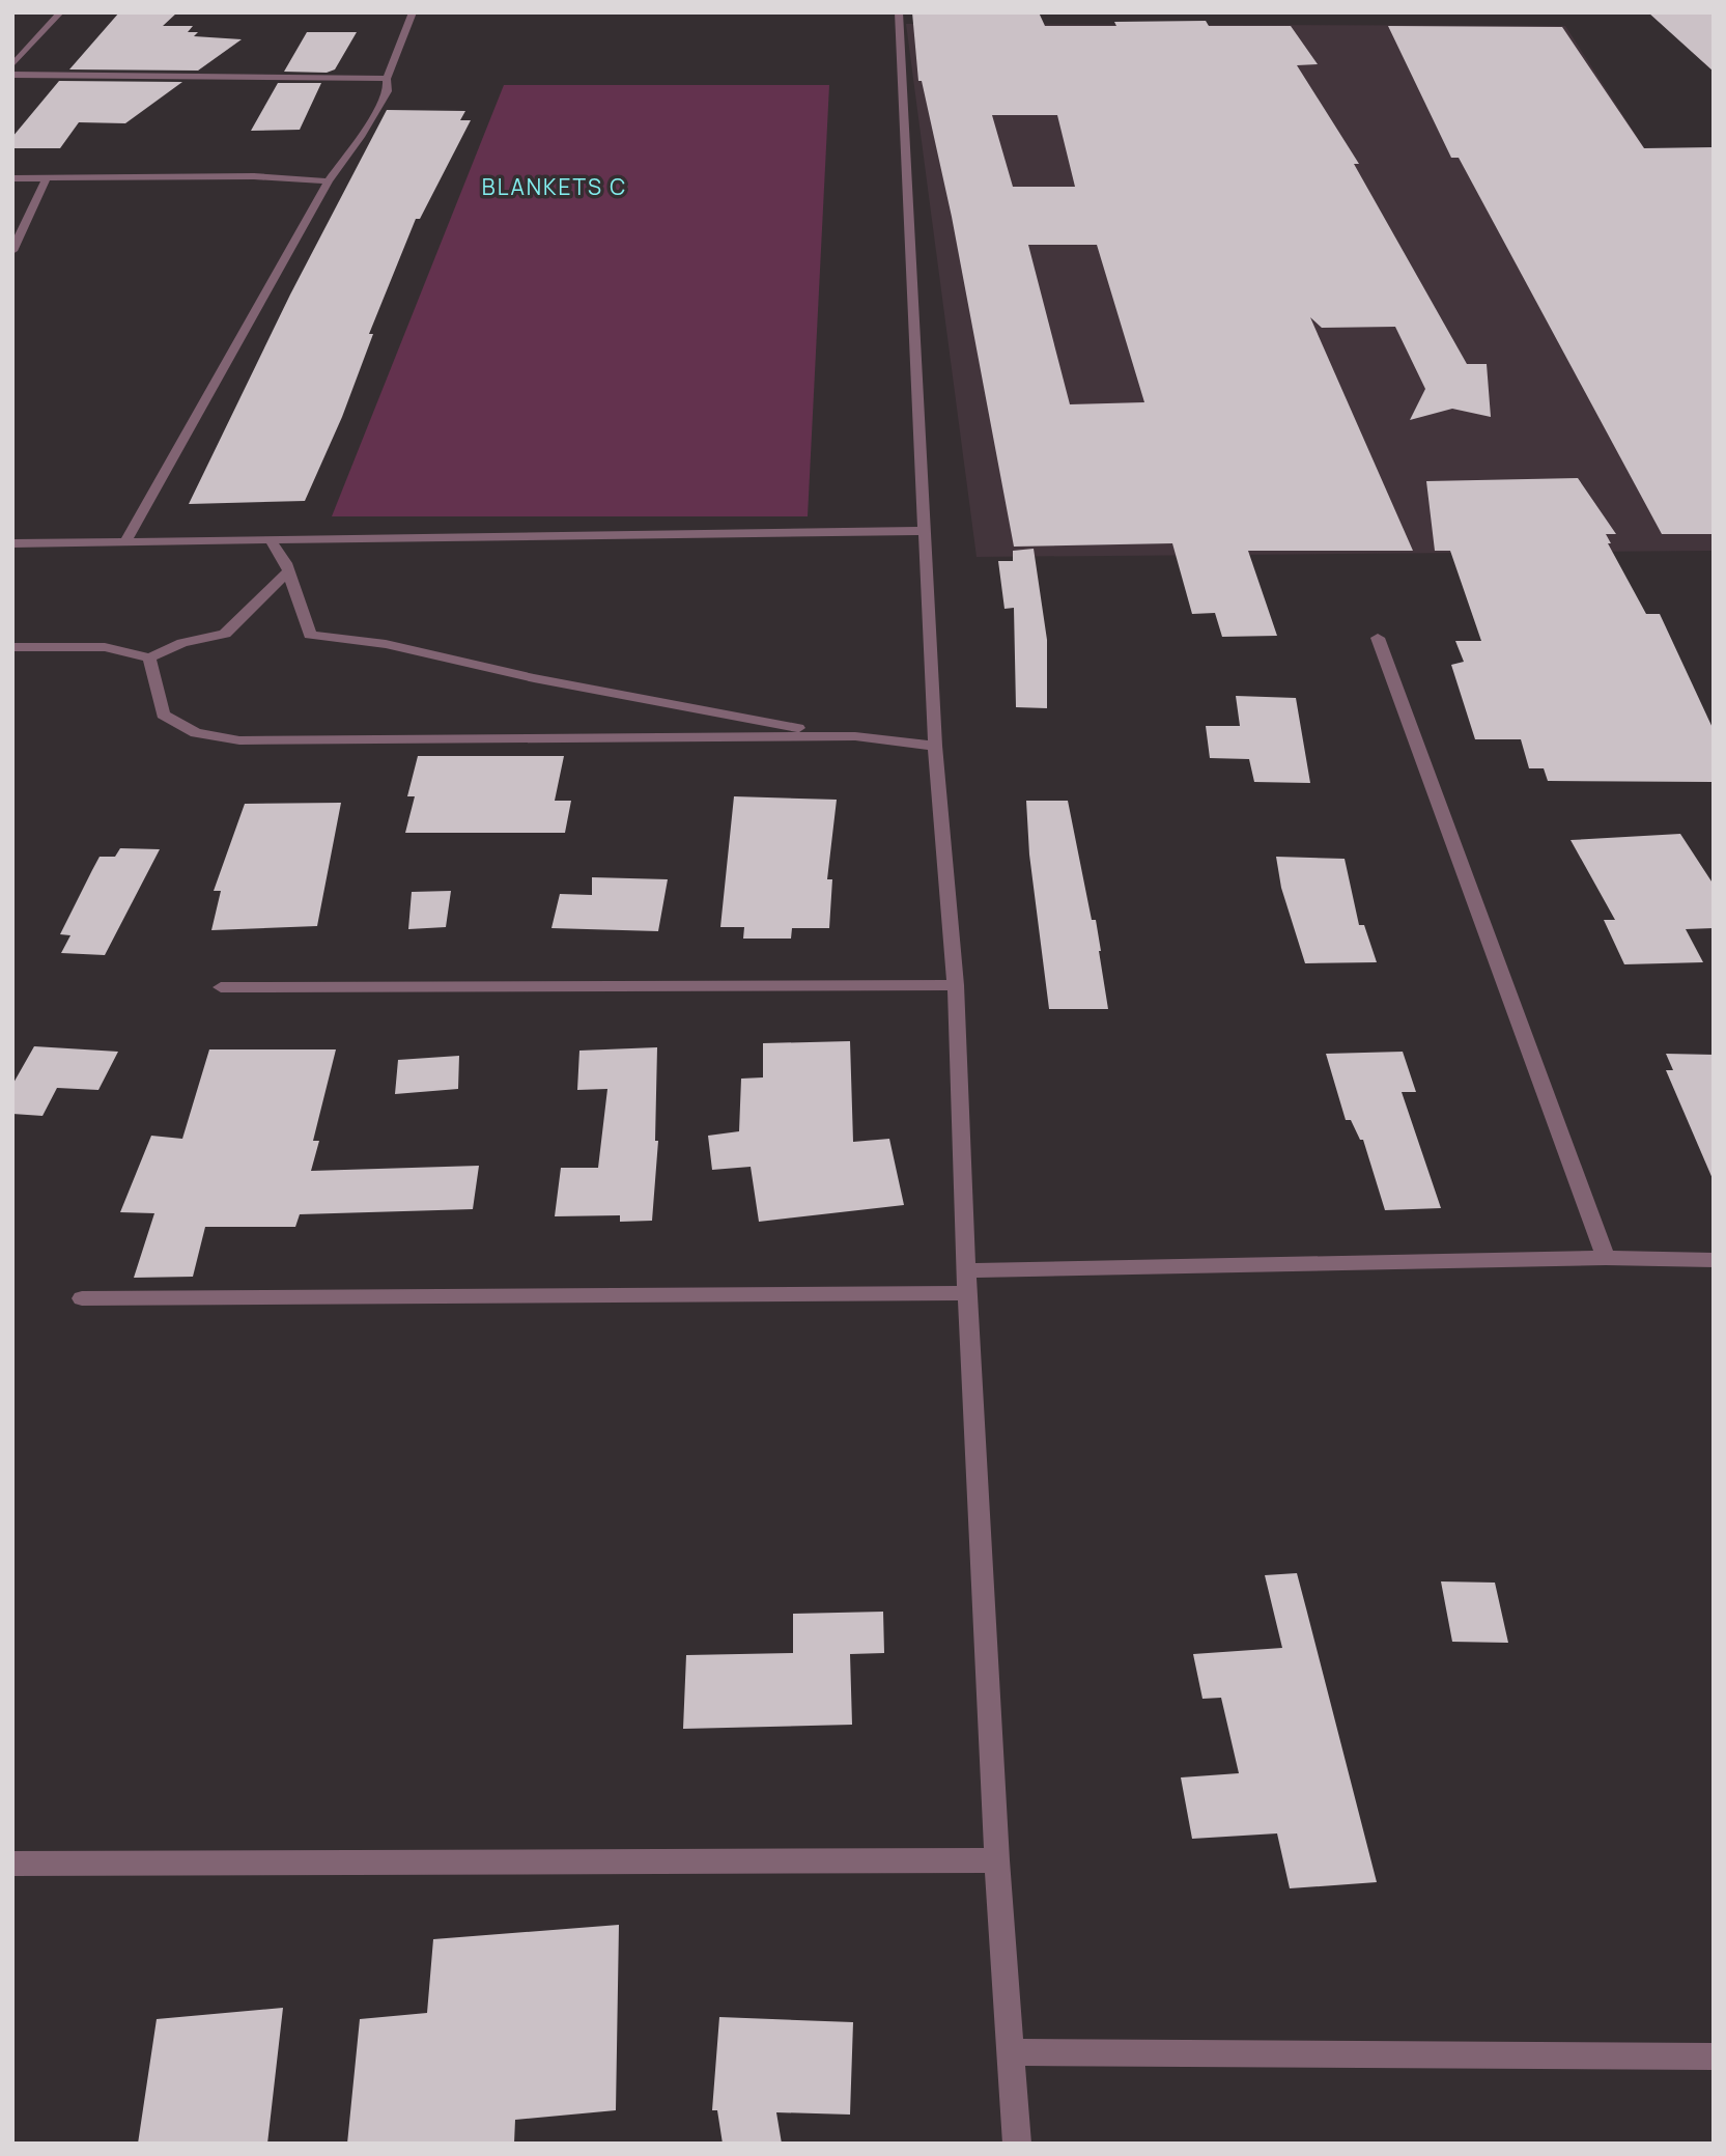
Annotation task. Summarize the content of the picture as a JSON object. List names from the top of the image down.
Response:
{
  "districts": ["BLANKETS C"]
}
